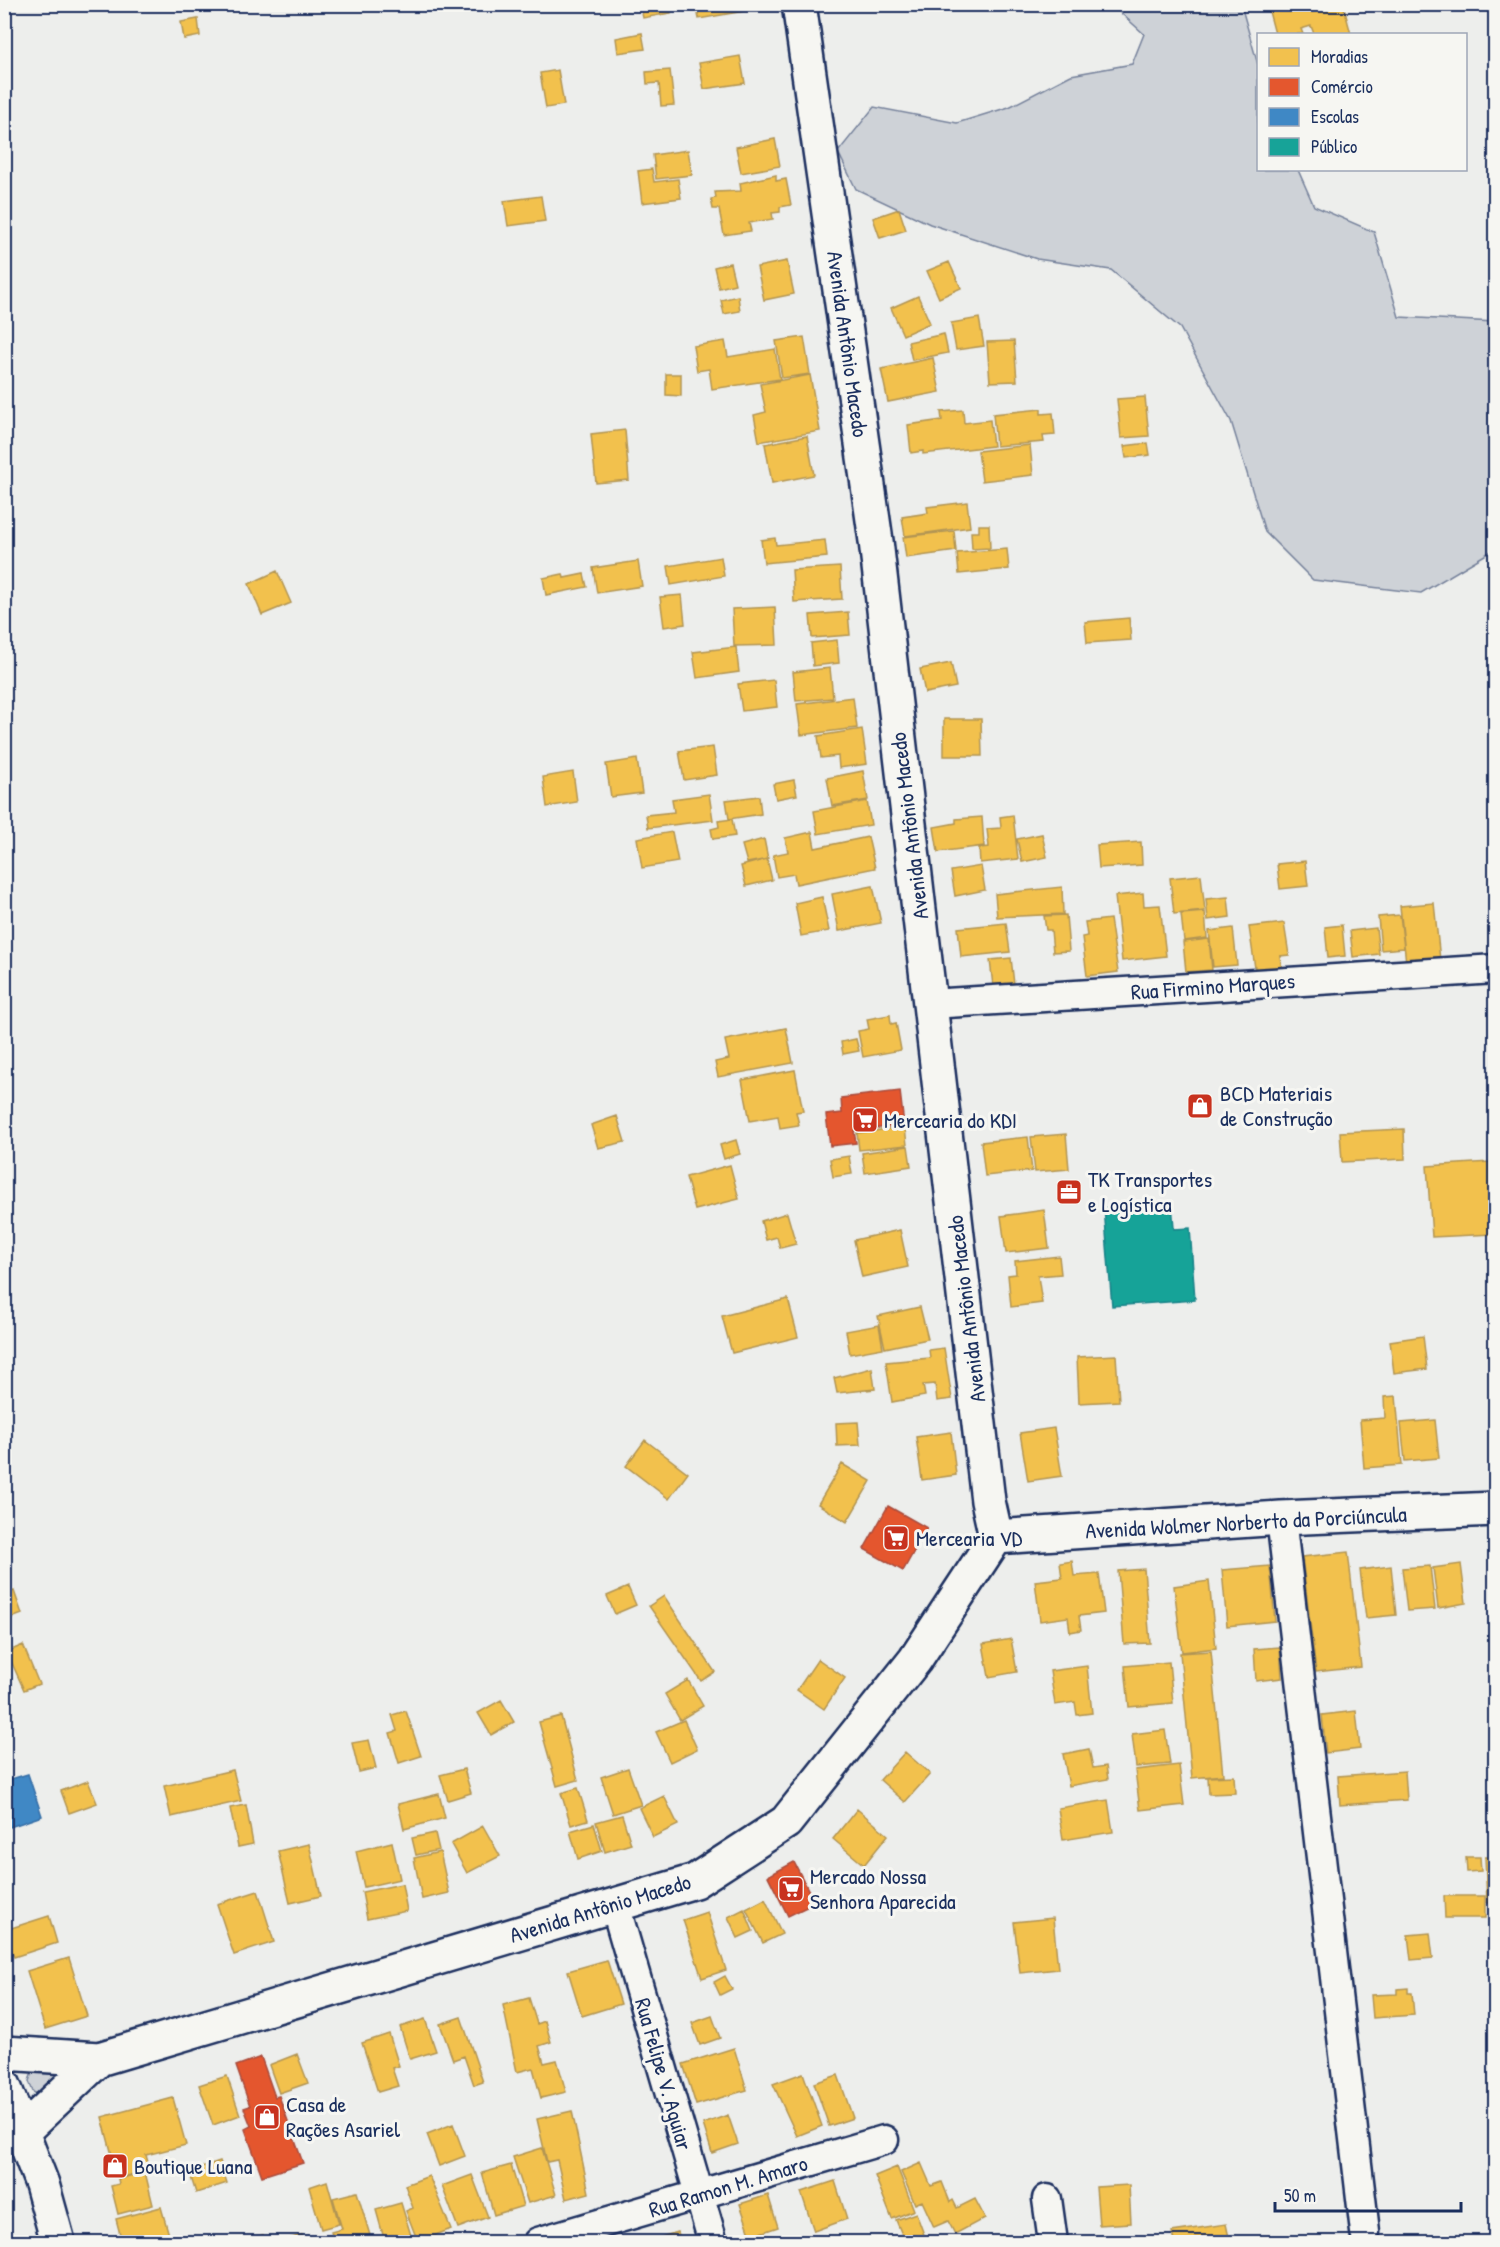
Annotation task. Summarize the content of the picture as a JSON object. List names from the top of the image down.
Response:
{
  "streets": {
    "street": [
      "Avenida Antônio Macedo",
      "Rua Firmino Marques",
      "Avenida Wolmer Norberto da Porciúncula",
      "Rua Felipe V. Aguiar",
      "Rua Ramon M. Amaro"
    ]
  },
  "crossings": [
    ["Avenida Antônio Macedo", "Rua Firmino Marques"],
    ["Avenida Antônio Macedo", "Avenida Wolmer Norberto da Porciúncula"],
    ["Avenida Antônio Macedo", "Rua Felipe V. Aguiar"],
    ["Rua Felipe V. Aguiar", "Rua Ramon M. Amaro"]
  ],
  "places": {
    "shop": ["BCD Materiais de Construção", "Casa de Rações Asariel", "Boutique Luana"],
    "supermarket": ["Mercearia do KDI", "Mercearia VD", "Mercado Nossa Senhora Aparecida"],
    "office": ["TK Transportes e Logística"]
  },
  "legend": [
    "Moradias",
    "Comércio",
    "Escolas",
    "Público"
  ],
  "scale_bar": "50 m"
}
